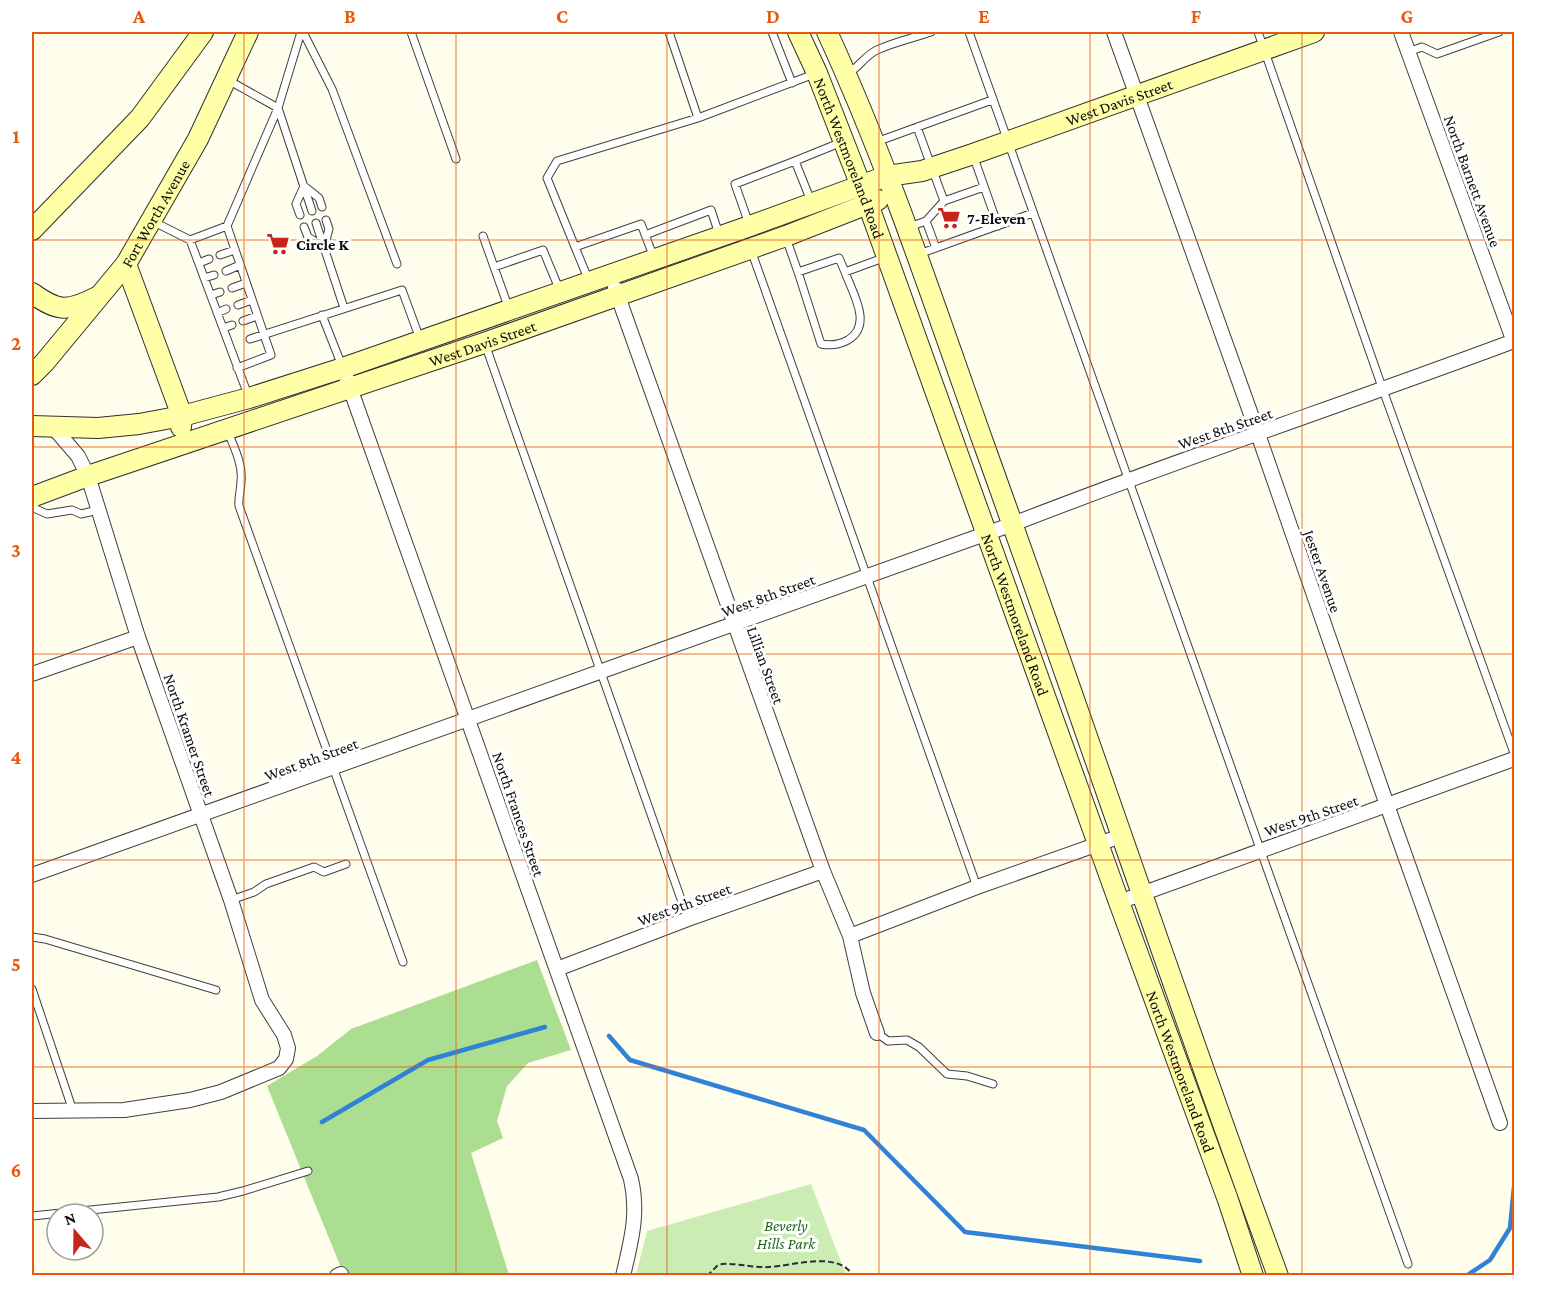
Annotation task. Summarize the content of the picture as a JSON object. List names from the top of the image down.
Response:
{
  "streets": {
    "main road": ["West Davis Street", "North Westmoreland Road", "Fort Worth Avenue"],
    "street": [
      "North Barnett Avenue",
      "West 8th Street",
      "Jester Avenue",
      "Lillian Street",
      "North Kramer Street",
      "North Frances Street",
      "West 9th Street"
    ]
  },
  "crossings": [
    ["West Davis Street", "North Westmoreland Road"],
    ["West Davis Street", "Jester Avenue"],
    ["West Davis Street", "Lillian Street"],
    ["West Davis Street", "North Kramer Street"],
    ["West Davis Street", "North Frances Street"],
    ["North Westmoreland Road", "West 8th Street"],
    ["North Westmoreland Road", "West 9th Street"],
    ["North Barnett Avenue", "West 8th Street"],
    ["West 8th Street", "Jester Avenue"],
    ["West 8th Street", "Lillian Street"],
    ["West 8th Street", "North Kramer Street"],
    ["West 8th Street", "North Frances Street"],
    ["Jester Avenue", "West 9th Street"],
    ["Lillian Street", "West 9th Street"],
    ["North Frances Street", "West 9th Street"]
  ],
  "parks": ["Beverly Hills Park"],
  "places": {
    "supermarket": ["7-Eleven", "Circle K"]
  },
  "north": "top",
  "grid": {
    "columns": [
      "A",
      "B",
      "C",
      "D",
      "E",
      "F",
      "G"
    ],
    "rows": [
      "1",
      "2",
      "3",
      "4",
      "5",
      "6"
    ]
  }
}
